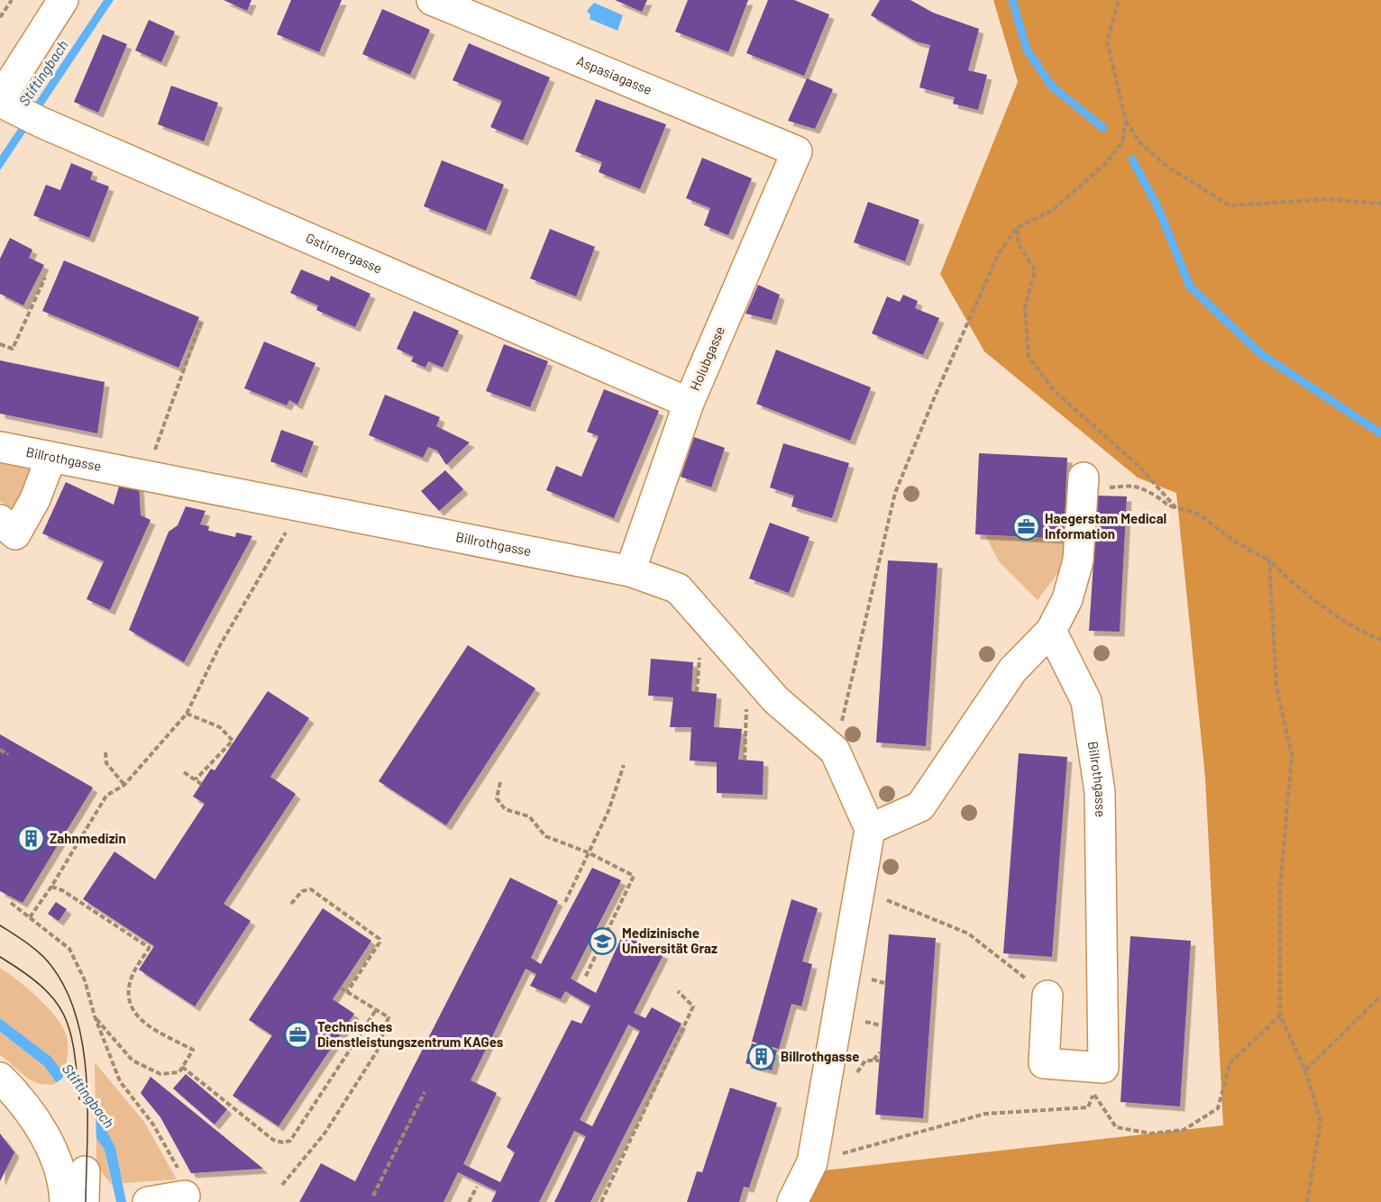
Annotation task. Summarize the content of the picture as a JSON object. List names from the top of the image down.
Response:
{
  "streets": {
    "street": [
      "Aspasiagasse",
      "Gstirnergasse",
      "Holubgasse",
      "Billrothgasse"
    ]
  },
  "crossings": [
    ["Aspasiagasse", "Holubgasse"],
    ["Gstirnergasse", "Holubgasse"],
    ["Holubgasse", "Billrothgasse"]
  ],
  "water": ["Stiftingbach"],
  "places": {
    "office": ["Haegerstam Medical Information", "Technisches Dienstleistungszentrum KAGes"],
    "building": ["Zahnmedizin", "Billrothgasse"],
    "school or university": ["Medizinische Universität Graz"]
  }
}
